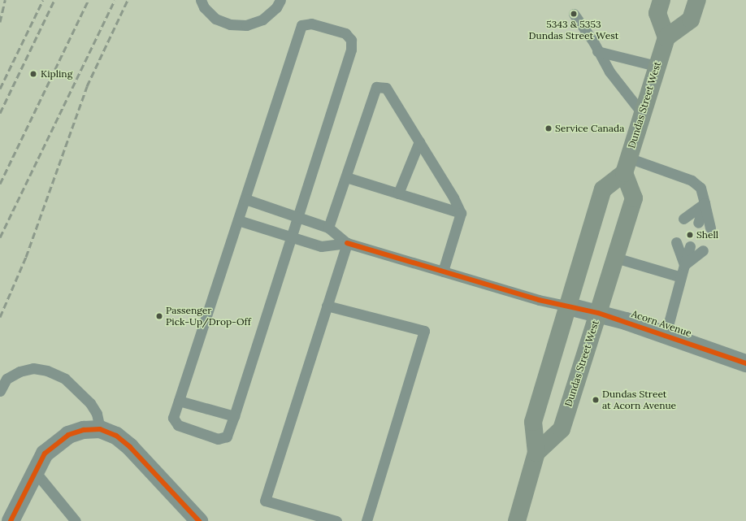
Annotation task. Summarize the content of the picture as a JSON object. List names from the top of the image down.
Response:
{
  "streets": {
    "main road": ["Dundas Street West"],
    "street": ["Acorn Avenue"]
  },
  "crossings": [
    ["Dundas Street West", "Acorn Avenue"]
  ],
  "places": [
    "5343 & 5353 Dundas Street West",
    "Kipling",
    "Service Canada",
    "Shell",
    "Passenger Pick-Up/Drop-Off",
    "Dundas Street at Acorn Avenue"
  ]
}
